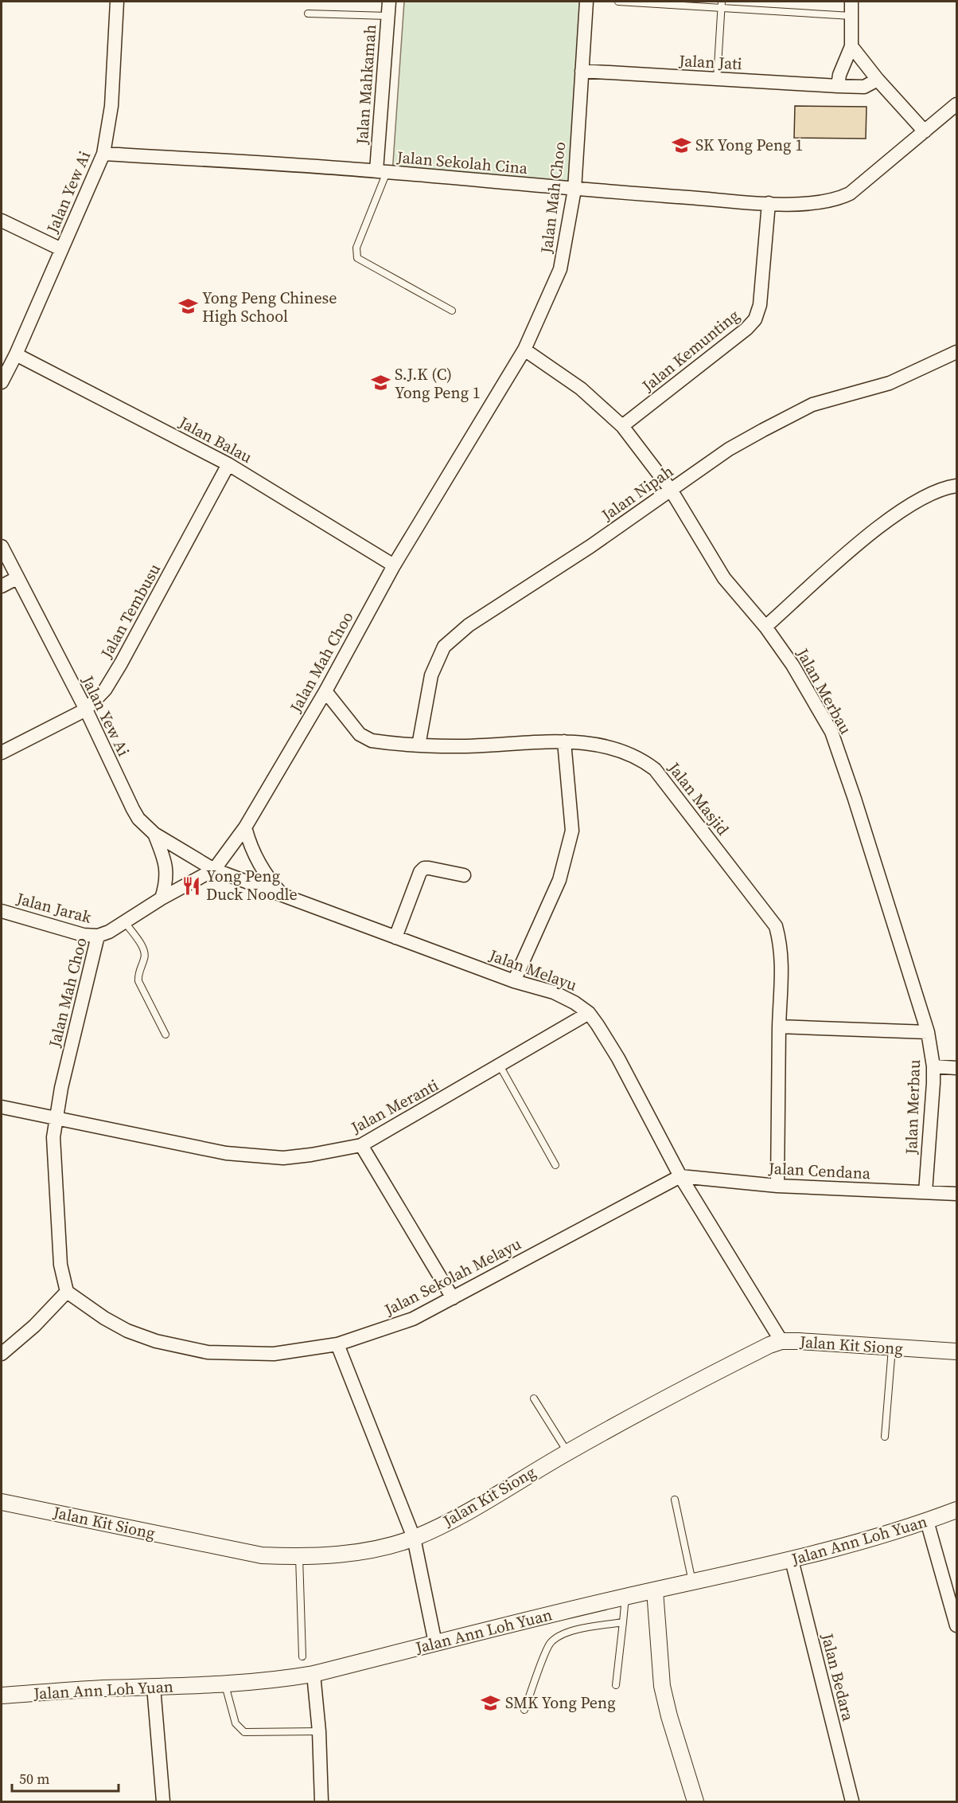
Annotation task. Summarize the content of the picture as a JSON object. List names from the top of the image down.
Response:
{
  "streets": {
    "street": [
      "Jalan Jati",
      "Jalan Mahkamah",
      "Jalan Sekolah Cina",
      "Jalan Yew Ai",
      "Jalan Mah Choo",
      "Jalan Kemunting",
      "Jalan Balau",
      "Jalan Nipah",
      "Jalan Tembusu",
      "Jalan Merbau",
      "Jalan Masjid",
      "Jalan Jarak",
      "Jalan Melayu",
      "Jalan Meranti",
      "Jalan Cendana",
      "Jalan Sekolah Melayu",
      "Jalan Kit Siong",
      "Jalan Ann Loh Yuan",
      "Jalan Bedara"
    ]
  },
  "crossings": [
    ["Jalan Jati", "Jalan Mah Choo"],
    ["Jalan Mahkamah", "Jalan Sekolah Cina"],
    ["Jalan Sekolah Cina", "Jalan Yew Ai"],
    ["Jalan Sekolah Cina", "Jalan Mah Choo"],
    ["Jalan Sekolah Cina", "Jalan Kemunting"],
    ["Jalan Yew Ai", "Jalan Mah Choo"],
    ["Jalan Yew Ai", "Jalan Balau"],
    ["Jalan Yew Ai", "Jalan Tembusu"],
    ["Jalan Yew Ai", "Jalan Melayu"],
    ["Jalan Mah Choo", "Jalan Balau"],
    ["Jalan Mah Choo", "Jalan Merbau"],
    ["Jalan Mah Choo", "Jalan Masjid"],
    ["Jalan Mah Choo", "Jalan Jarak"],
    ["Jalan Mah Choo", "Jalan Melayu"],
    ["Jalan Mah Choo", "Jalan Meranti"],
    ["Jalan Mah Choo", "Jalan Sekolah Melayu"],
    ["Jalan Kemunting", "Jalan Merbau"],
    ["Jalan Balau", "Jalan Tembusu"],
    ["Jalan Nipah", "Jalan Merbau"],
    ["Jalan Nipah", "Jalan Masjid"],
    ["Jalan Merbau", "Jalan Cendana"],
    ["Jalan Masjid", "Jalan Cendana"],
    ["Jalan Melayu", "Jalan Meranti"],
    ["Jalan Melayu", "Jalan Cendana"],
    ["Jalan Melayu", "Jalan Sekolah Melayu"],
    ["Jalan Melayu", "Jalan Kit Siong"],
    ["Jalan Cendana", "Jalan Sekolah Melayu"],
    ["Jalan Ann Loh Yuan", "Jalan Bedara"]
  ],
  "places": {
    "school or university": [
      "SK Yong Peng 1",
      "Yong Peng Chinese High School",
      "S.J.K (C) Yong Peng 1",
      "SMK Yong Peng"
    ],
    "restaurant": ["Yong Peng Duck Noodle"]
  },
  "scale_bar": "50 m"
}
